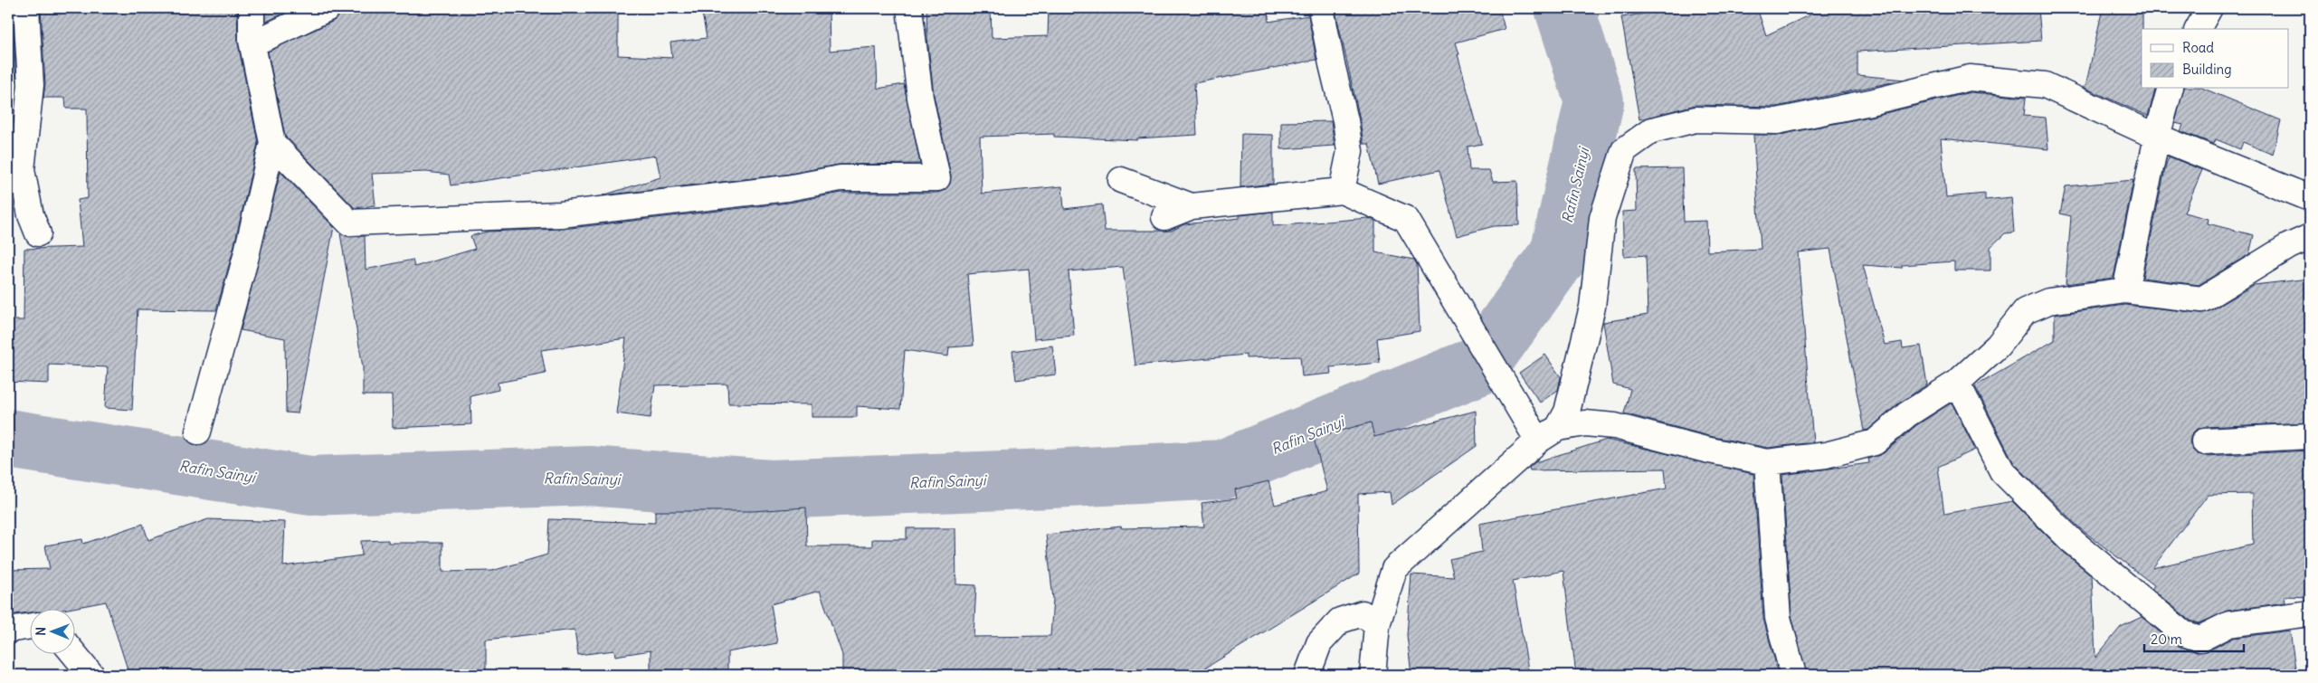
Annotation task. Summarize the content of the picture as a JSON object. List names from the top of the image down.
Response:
{
  "water": ["Rafin Sainyi"],
  "legend": ["Road", "Building"],
  "scale_bar": "20 m",
  "north": "left"
}
